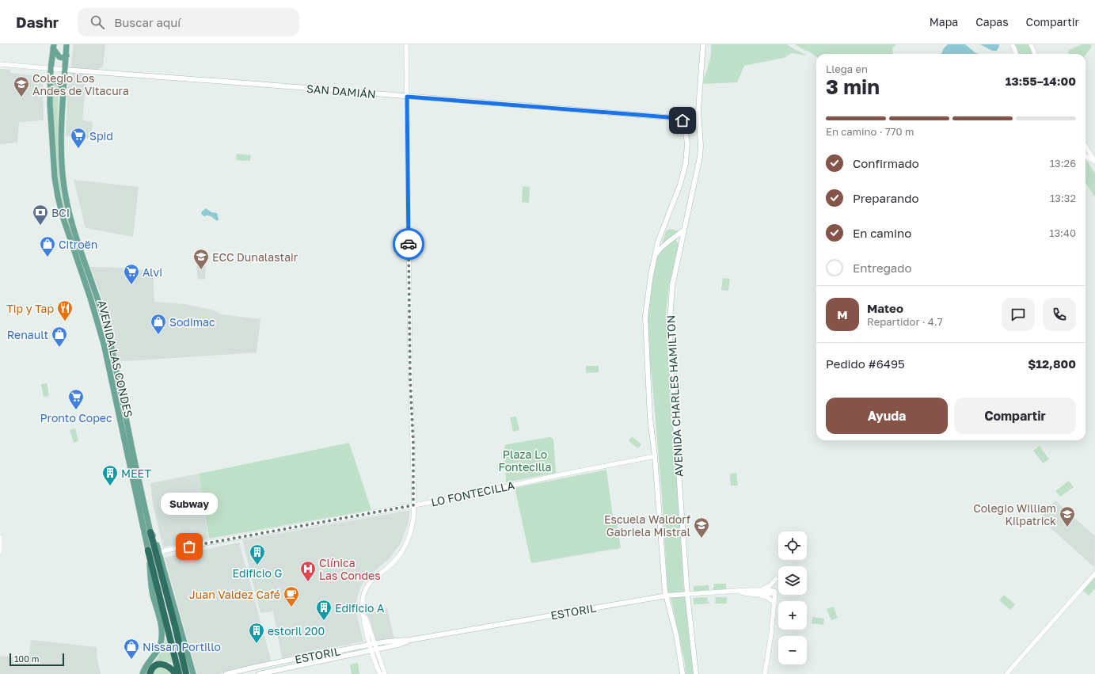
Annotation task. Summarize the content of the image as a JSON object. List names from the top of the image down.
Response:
{
  "streets": {
    "main road": [
      "SAN DAMIÁN",
      "AVENIDA LAS CONDES",
      "AVENIDA CHARLES HAMILTON",
      "ESTORIL"
    ],
    "street": ["LO FONTECILLA"]
  },
  "crossings": [
    ["SAN DAMIÁN", "AVENIDA LAS CONDES"],
    ["SAN DAMIÁN", "AVENIDA CHARLES HAMILTON"],
    ["AVENIDA LAS CONDES", "LO FONTECILLA"],
    ["AVENIDA CHARLES HAMILTON", "LO FONTECILLA"],
    ["AVENIDA CHARLES HAMILTON", "ESTORIL"]
  ],
  "parks": ["Plaza Lo Fontecilla"],
  "places": {
    "school or university": [
      "Colegio Los Andes de Vitacura",
      "ECC Dunalastair",
      "Colegio William Kilpatrick",
      "Escuela Waldorf Gabriela Mistral"
    ],
    "supermarket": ["Spid", "Alvi", "Pronto Copec"],
    "bank": ["BCI"],
    "shop": [
      "Citroën",
      "Sodimac",
      "Renault",
      "Nissan Portillo"
    ],
    "restaurant": ["Tip y Tap"],
    "building": [
      "MEET",
      "Edificio G",
      "Edificio A",
      "estoril 200"
    ],
    "other": ["Subway"],
    "hospital": ["Clínica Las Condes"],
    "cafe": ["Juan Valdez Café"]
  },
  "scale_bar": "100 m",
  "page": {
    "header": "Dashr",
    "search": "Buscar aquí",
    "nav": ["Mapa", "Capas", "Compartir"],
    "heading": ["3 min", "Llega en", "13:55–14:00"],
    "panel": [
      "Mateo",
      "Repartidor · 4.7",
      "Pedido #6495",
      "$12,800"
    ],
    "bar": "En camino · 770 m",
    "list": [
      ["Confirmado", "13:26"],
      ["Preparando", "13:32"],
      ["En camino", "13:40"],
      "Entregado"
    ],
    "round": "M",
    "buttons": ["Ayuda", "Compartir"],
    "bubble": "Subway",
    "map_buttons": ["+", "−"],
    "scale": "100 m"
  }
}
